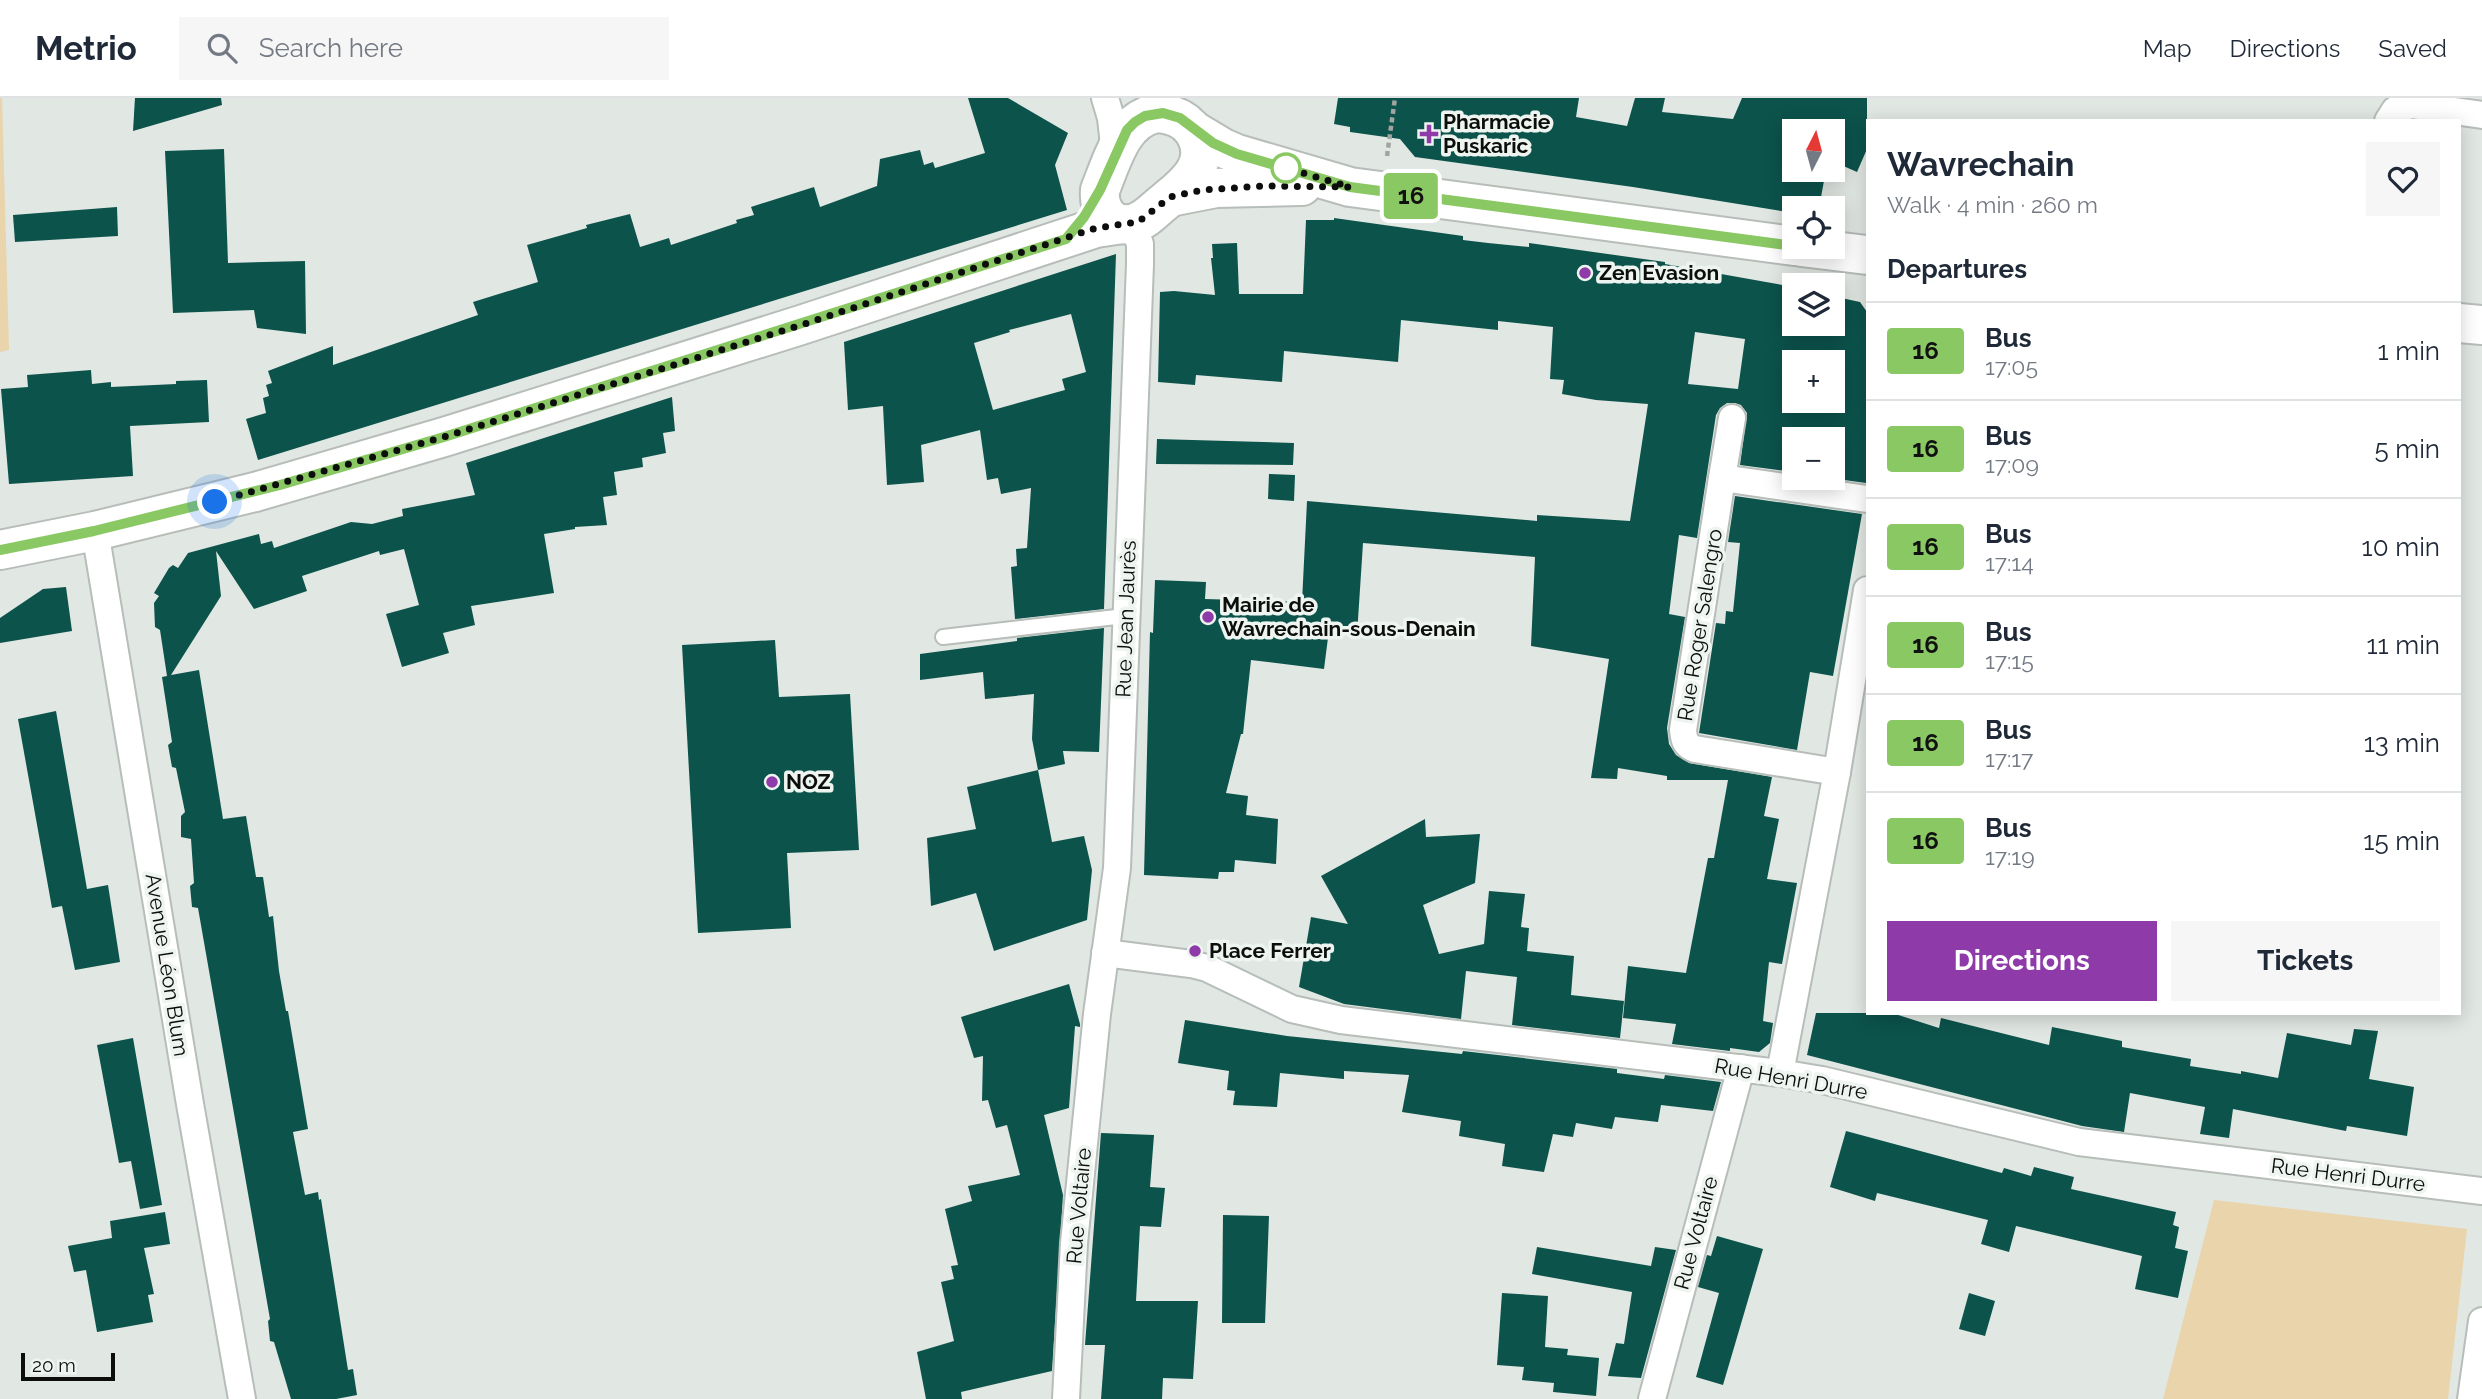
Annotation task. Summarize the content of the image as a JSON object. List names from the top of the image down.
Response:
{
  "streets": {
    "street": [
      "Rue Jean Jaurès",
      "Rue Roger Salengro",
      "Avenue Léon Blum",
      "Rue Henri Durre",
      "Rue Voltaire"
    ]
  },
  "crossings": [
    ["Rue Jean Jaurès", "Rue Henri Durre"],
    ["Rue Jean Jaurès", "Rue Voltaire"],
    ["Rue Henri Durre", "Rue Voltaire"]
  ],
  "places": {
    "health": ["Pharmacie Puskaric"],
    "other": [
      "Zen Evasion",
      "Mairie de Wavrechain-sous-Denain",
      "NOZ",
      "Place Ferrer"
    ]
  },
  "lines": ["bus line 16"],
  "scale_bar": "20 m",
  "north": "top",
  "page": {
    "header": "Metrio",
    "search": "Search here",
    "nav": ["Map", "Directions", "Saved"],
    "on_map": "16",
    "map_buttons": ["+", "−"],
    "heading": [
      ["Wavrechain", "Walk · 4 min · 260 m"],
      "Departures"
    ],
    "list": [
      {
        "mark": "16",
        "name": "Bus",
        "note": "17:05",
        "value": "1 min"
      },
      {
        "mark": "16",
        "name": "Bus",
        "note": "17:09",
        "value": "5 min"
      },
      {
        "mark": "16",
        "name": "Bus",
        "note": "17:14",
        "value": "10 min"
      },
      {
        "mark": "16",
        "name": "Bus",
        "note": "17:15",
        "value": "11 min"
      },
      {
        "mark": "16",
        "name": "Bus",
        "note": "17:17",
        "value": "13 min"
      },
      {
        "mark": "16",
        "name": "Bus",
        "note": "17:19",
        "value": "15 min"
      }
    ],
    "buttons": ["Directions", "Tickets"],
    "scale": "20 m"
  }
}
